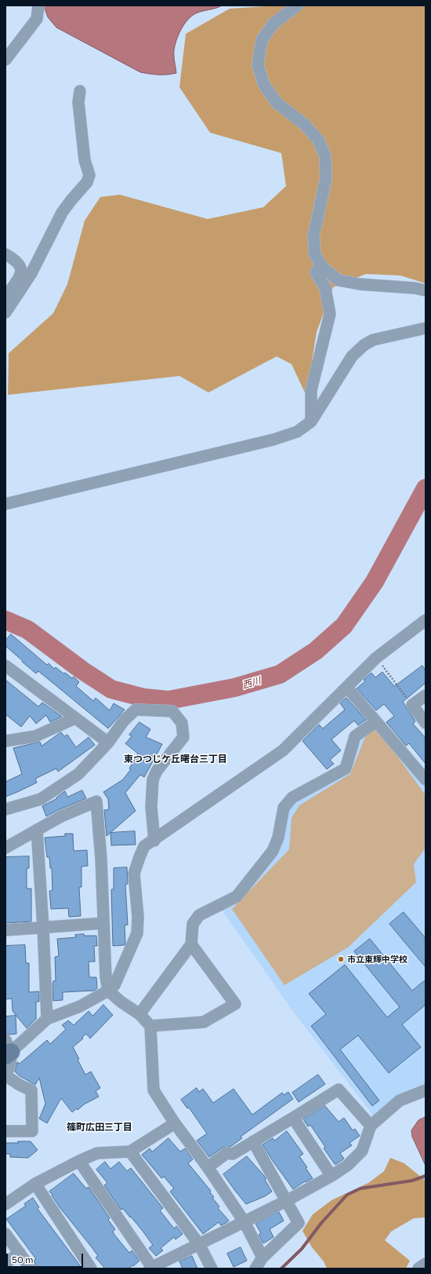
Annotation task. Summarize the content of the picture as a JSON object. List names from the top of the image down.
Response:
{
  "districts": ["東つつじケ丘曙台三丁目", "篠町広田三丁目"],
  "water": ["西川"],
  "places": ["市立東輝中学校"],
  "scale_bar": "50 m"
}
